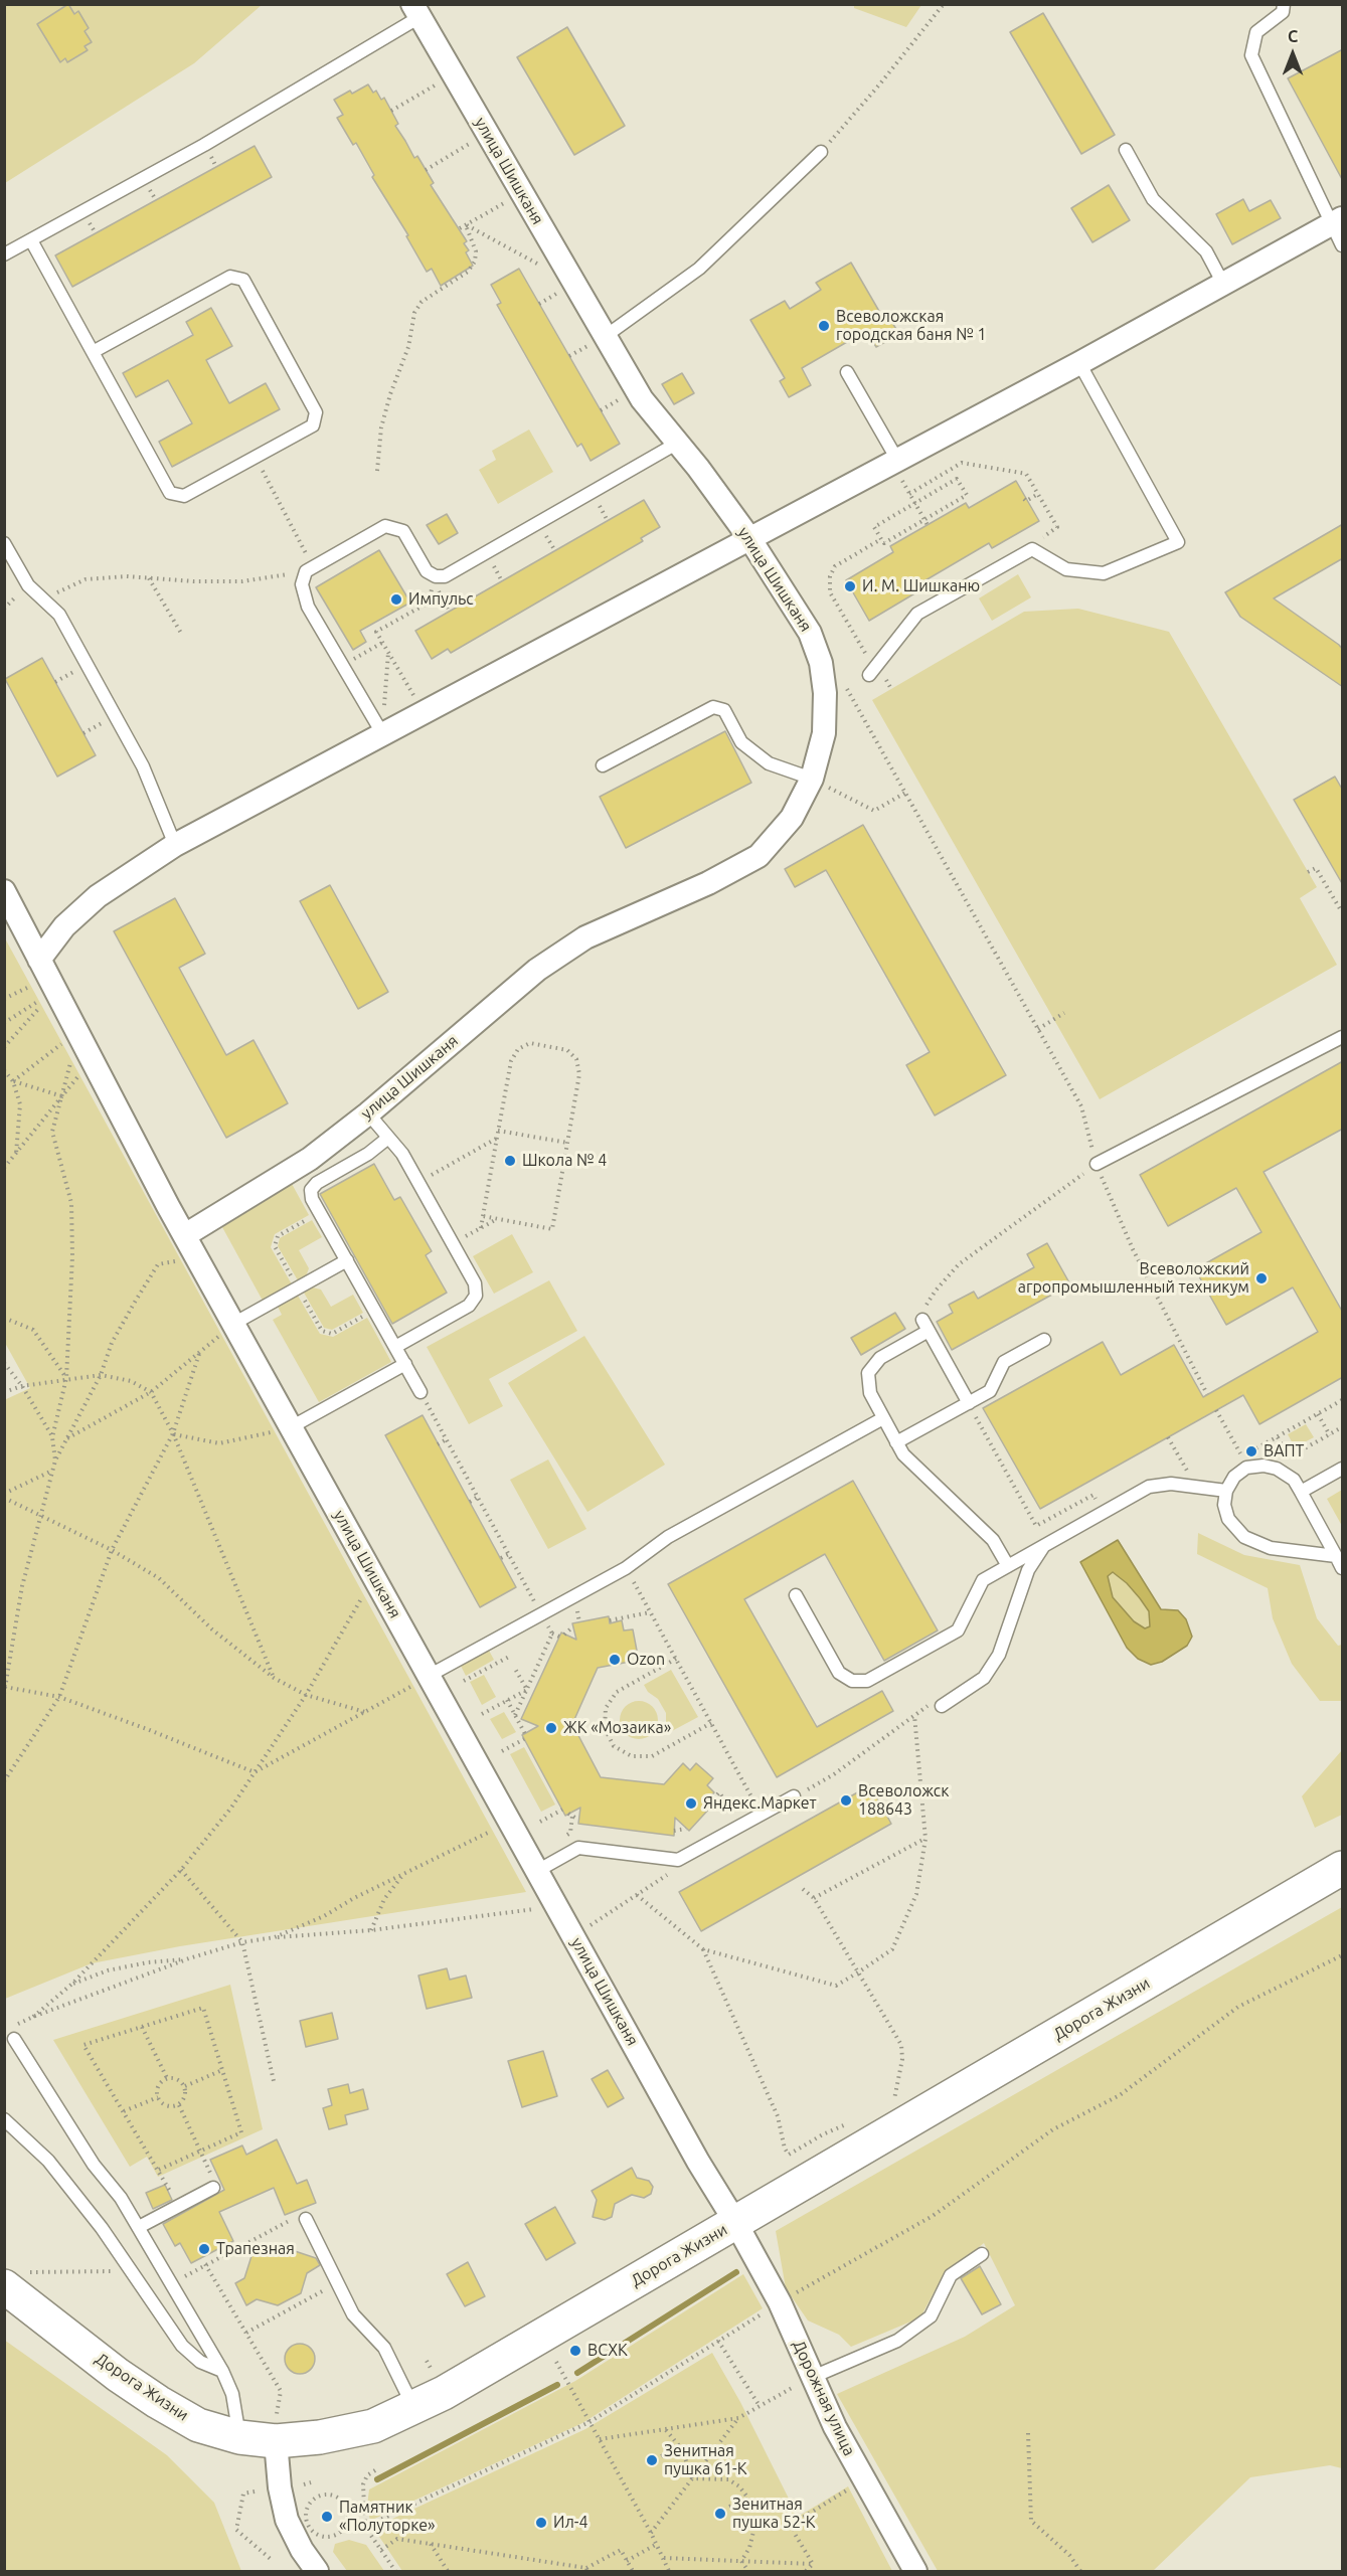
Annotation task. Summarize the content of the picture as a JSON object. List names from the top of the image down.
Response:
{
  "streets": {
    "main road": ["Дорога Жизни"],
    "street": ["улица Шишканя", "Дорожная улица"]
  },
  "crossings": [
    ["улица Шишканя", "Дорога Жизни"],
    ["улица Шишканя", "Дорожная улица"],
    ["Дорога Жизни", "Дорожная улица"]
  ],
  "places": [
    "Всеволожская городская баня № 1",
    "И. М. Шишканю",
    "Импульс",
    "Школа № 4",
    "Всеволожский агропромышленный техникум",
    "ВАПТ",
    "Ozon",
    "ЖК «Мозаика»",
    "Всеволожск 188643",
    "Яндекс.Маркет",
    "Трапезная",
    "ВСХК",
    "Зенитная пушка 61-К",
    "Зенитная пушка 52-К",
    "Памятник «Полуторке»",
    "Ил-4"
  ],
  "north": "top"
}
